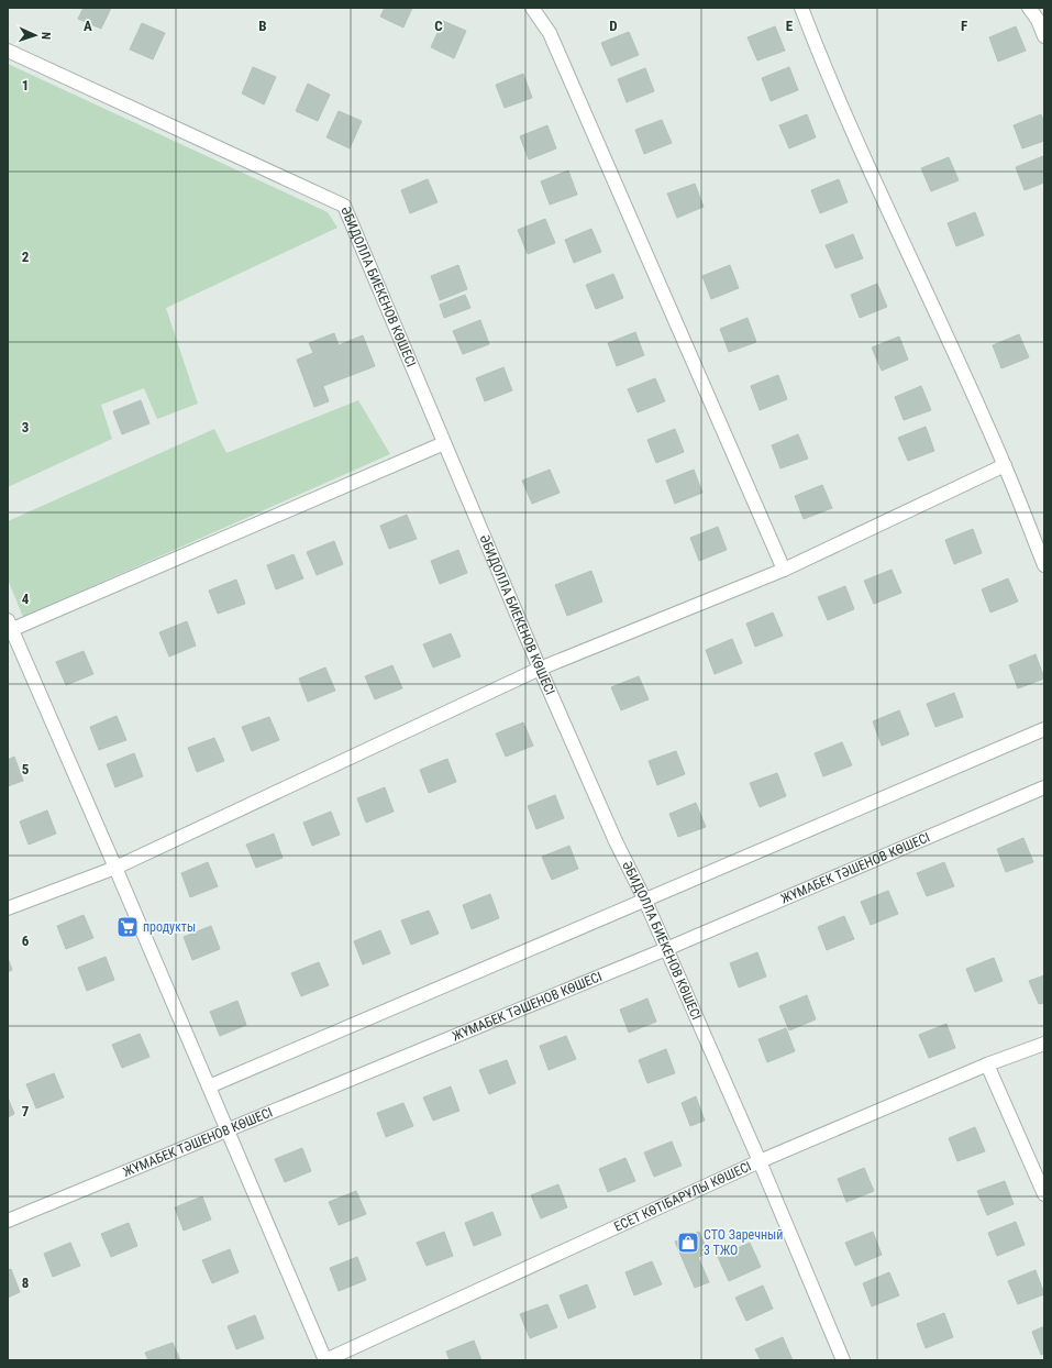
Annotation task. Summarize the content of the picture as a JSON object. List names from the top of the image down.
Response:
{
  "streets": {
    "street": ["ӘБИДОЛЛА БИЕКЕНОВ КӨШЕСІ", "ЖҰМАБЕК ТӘШЕНОВ КӨШЕСІ", "ЕСЕТ КӨТІБАРҰЛЫ КӨШЕСІ"]
  },
  "crossings": [
    ["ӘБИДОЛЛА БИЕКЕНОВ КӨШЕСІ", "ЖҰМАБЕК ТӘШЕНОВ КӨШЕСІ"],
    ["ӘБИДОЛЛА БИЕКЕНОВ КӨШЕСІ", "ЕСЕТ КӨТІБАРҰЛЫ КӨШЕСІ"]
  ],
  "places": {
    "supermarket": ["продукты"],
    "shop": ["СТО Заречный 3 ТЖО"]
  },
  "north": "right",
  "grid": {
    "columns": [
      "A",
      "B",
      "C",
      "D",
      "E",
      "F"
    ],
    "rows": [
      "1",
      "2",
      "3",
      "4",
      "5",
      "6",
      "7",
      "8"
    ]
  }
}
